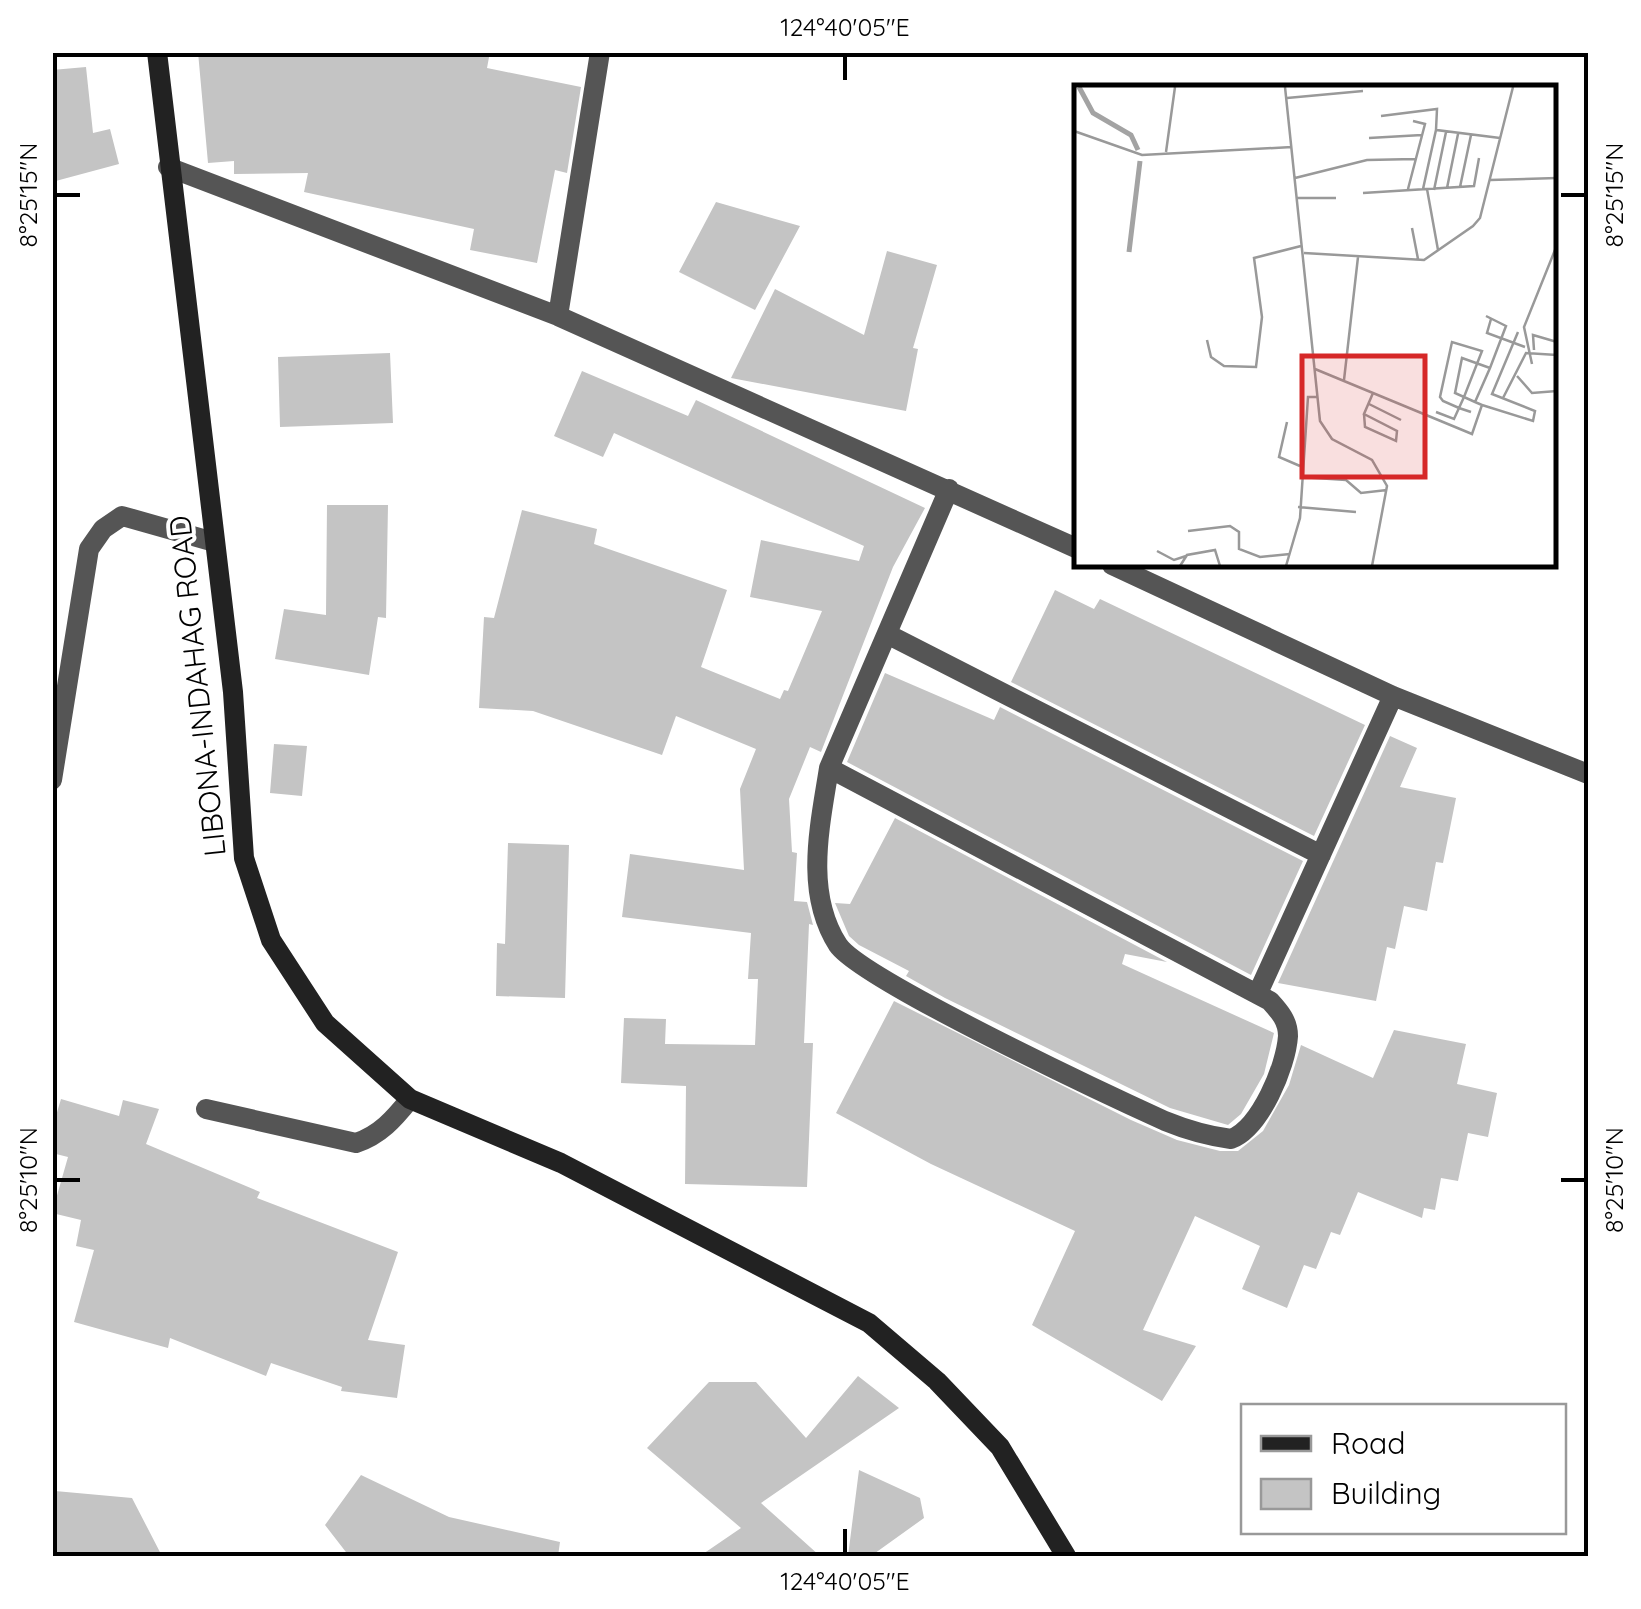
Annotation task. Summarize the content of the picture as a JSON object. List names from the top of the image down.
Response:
{
  "streets": {
    "main road": ["LIBONA-INDAHAG ROAD"]
  },
  "legend": ["Road", "Building"],
  "coordinates": ["124°40'05\"E", "8°25'15\"N", "8°25'10\"N"]
}
